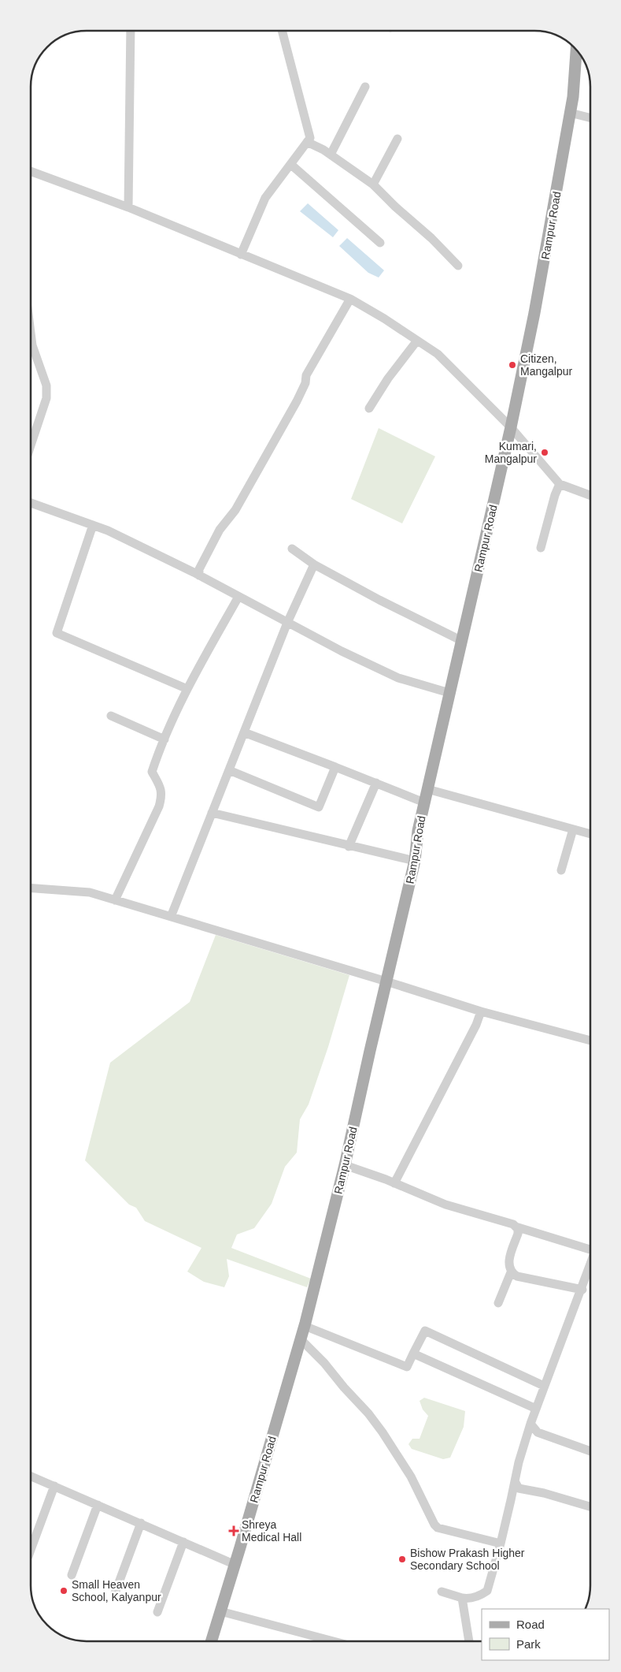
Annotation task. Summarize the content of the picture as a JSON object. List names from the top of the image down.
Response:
{
  "streets": {
    "main road": ["Rampur Road"]
  },
  "places": {
    "other": [
      "Citizen, Mangalpur",
      "Kumari, Mangalpur",
      "Bishow Prakash Higher Secondary School",
      "Small Heaven School, Kalyanpur"
    ],
    "health": ["Shreya Medical Hall"]
  },
  "legend": ["Road", "Park"]
}
